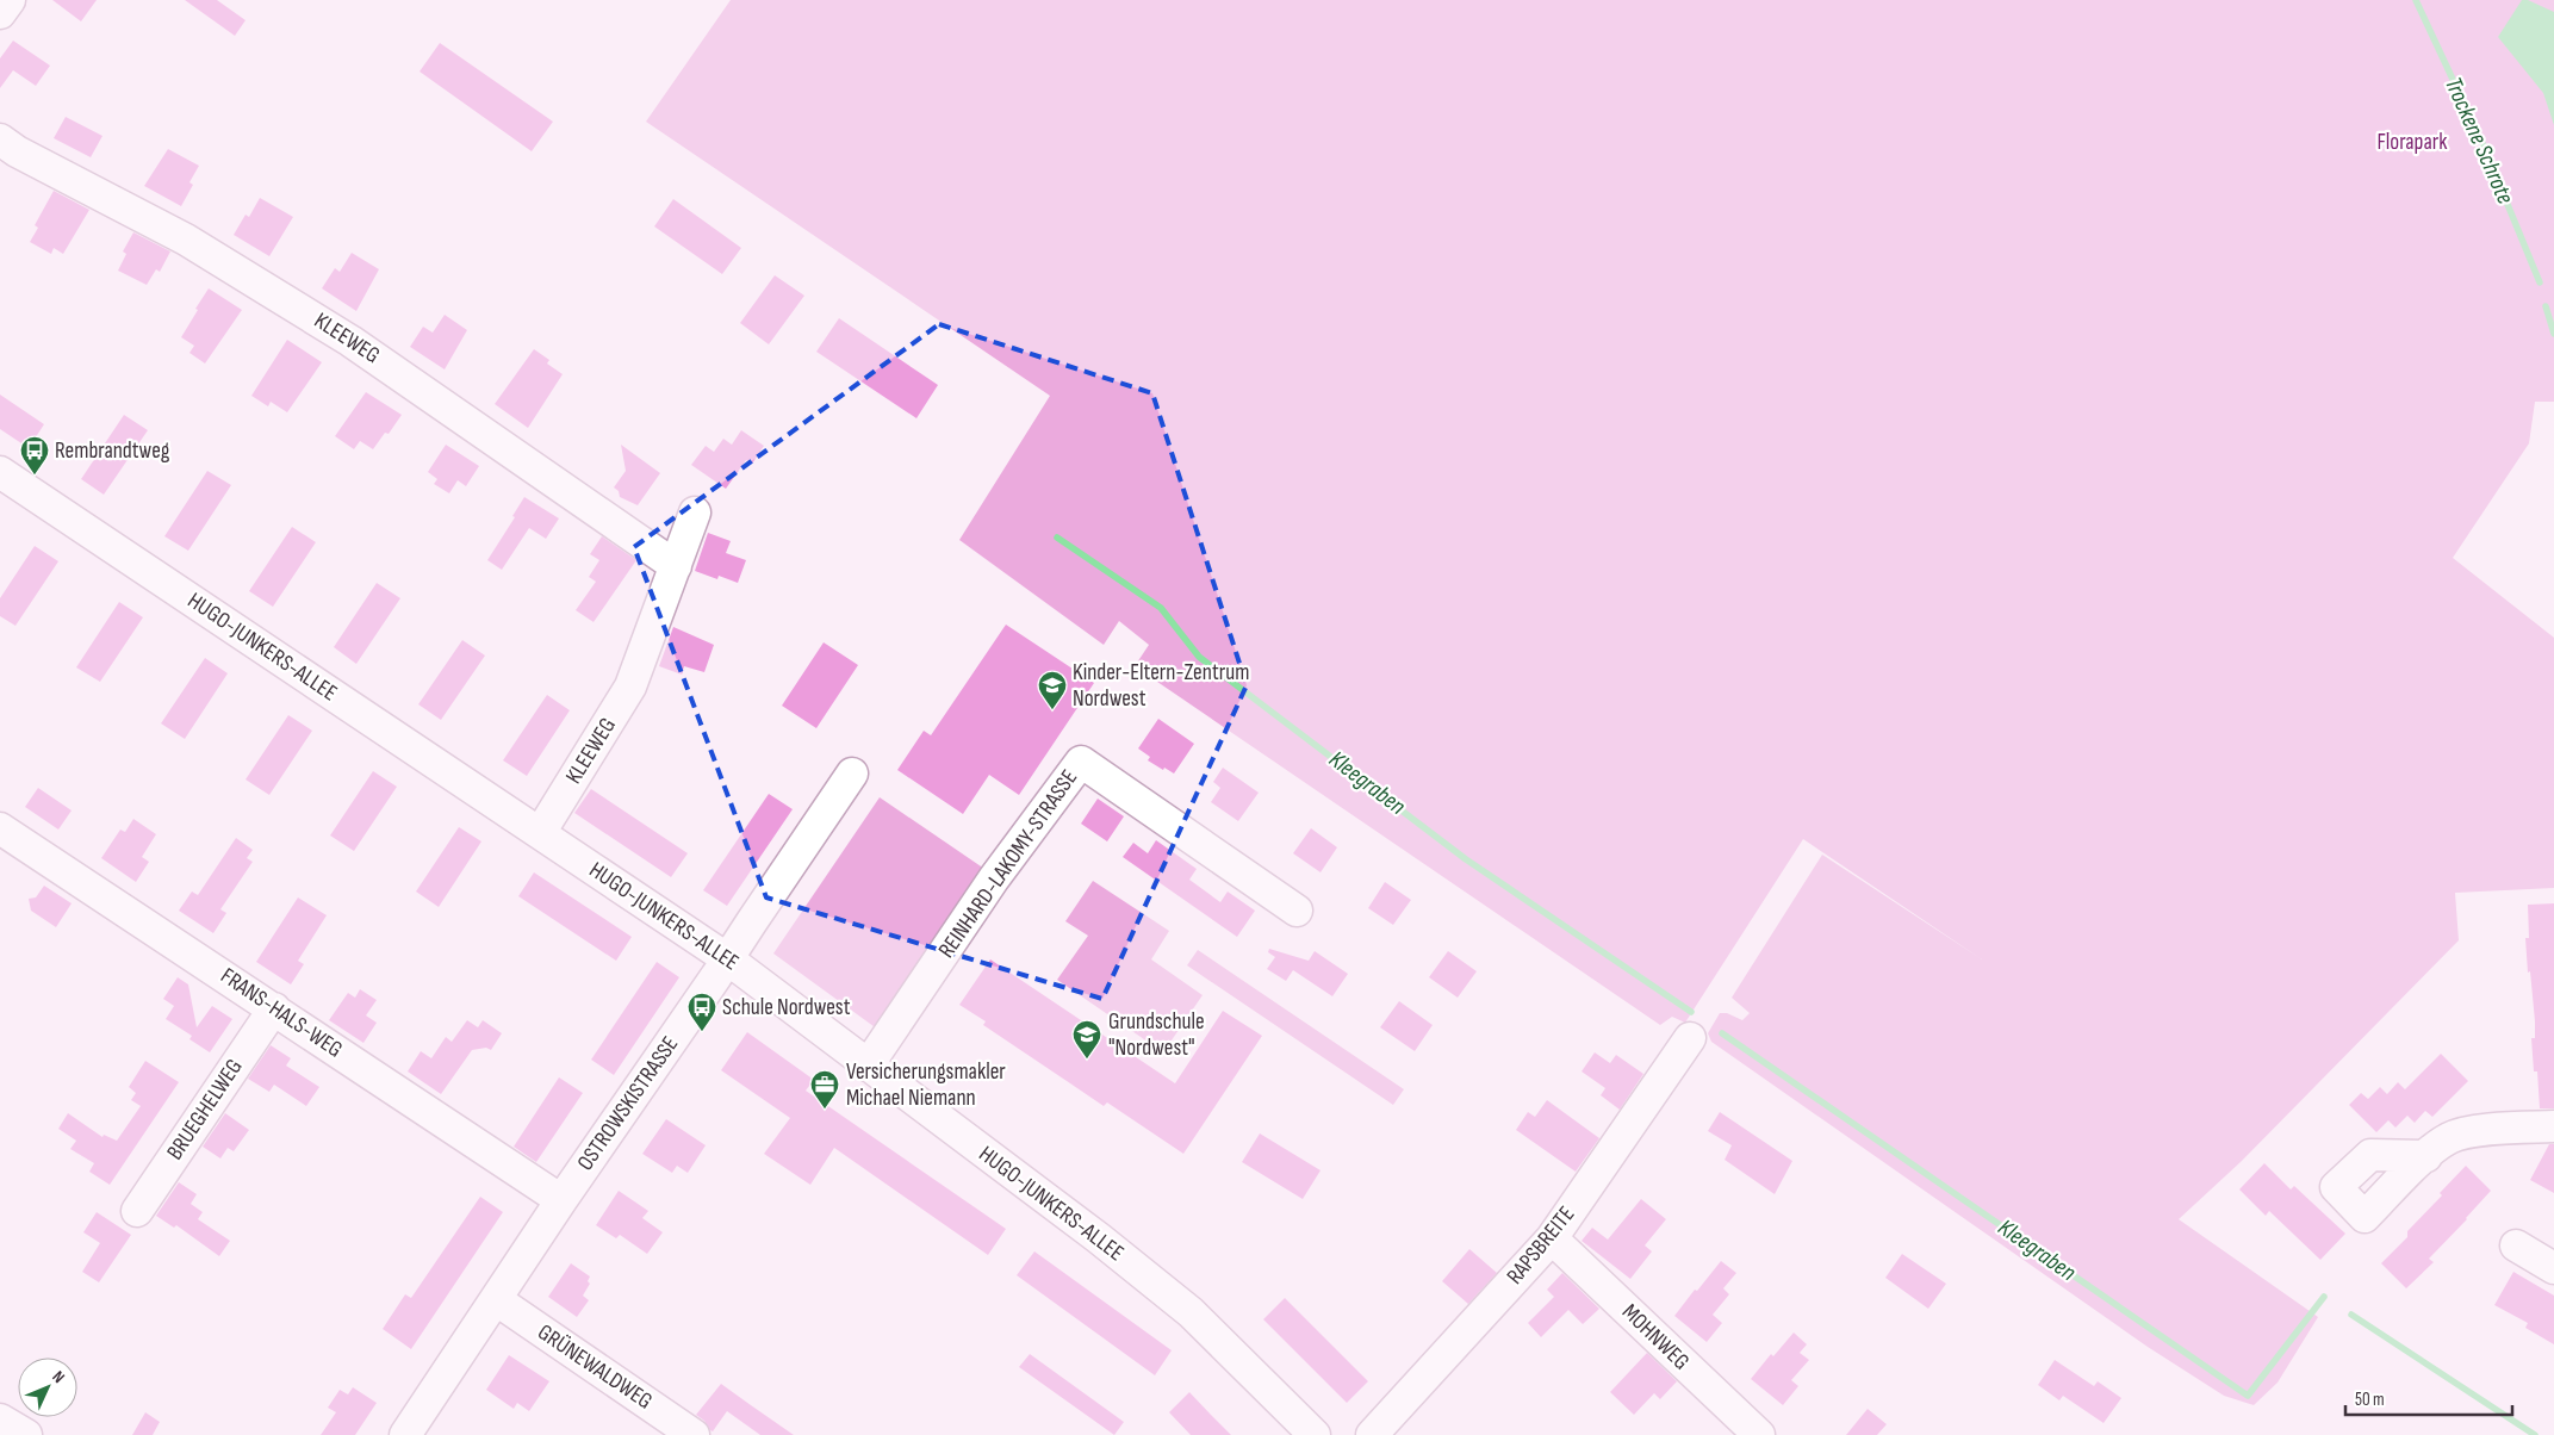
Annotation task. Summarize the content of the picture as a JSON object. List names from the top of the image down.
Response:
{
  "streets": {
    "street": [
      "KLEEWEG",
      "HUGO-JUNKERS-ALLEE",
      "REINHARD-LAKOMY-STRASSE",
      "FRANS-HALS-WEG",
      "OSTROWSKISTRASSE",
      "BRUEGHELWEG",
      "RAPSBREITE",
      "MOHNWEG",
      "GRÜNEWALDWEG"
    ]
  },
  "crossings": [
    ["KLEEWEG", "HUGO-JUNKERS-ALLEE"],
    ["HUGO-JUNKERS-ALLEE", "REINHARD-LAKOMY-STRASSE"],
    ["HUGO-JUNKERS-ALLEE", "OSTROWSKISTRASSE"],
    ["FRANS-HALS-WEG", "OSTROWSKISTRASSE"],
    ["FRANS-HALS-WEG", "BRUEGHELWEG"],
    ["OSTROWSKISTRASSE", "GRÜNEWALDWEG"],
    ["RAPSBREITE", "MOHNWEG"]
  ],
  "water": ["Trockene Schrote", "Kleegraben"],
  "parks": ["Florapark"],
  "places": {
    "bus stop": ["Rembrandtweg", "Schule Nordwest"],
    "school or university": ["Kinder-Eltern-Zentrum Nordwest", "Grundschule \"Nordwest\""],
    "office": ["Versicherungsmakler Michael Niemann"]
  },
  "scale_bar": "50 m",
  "north": "top right"
}
